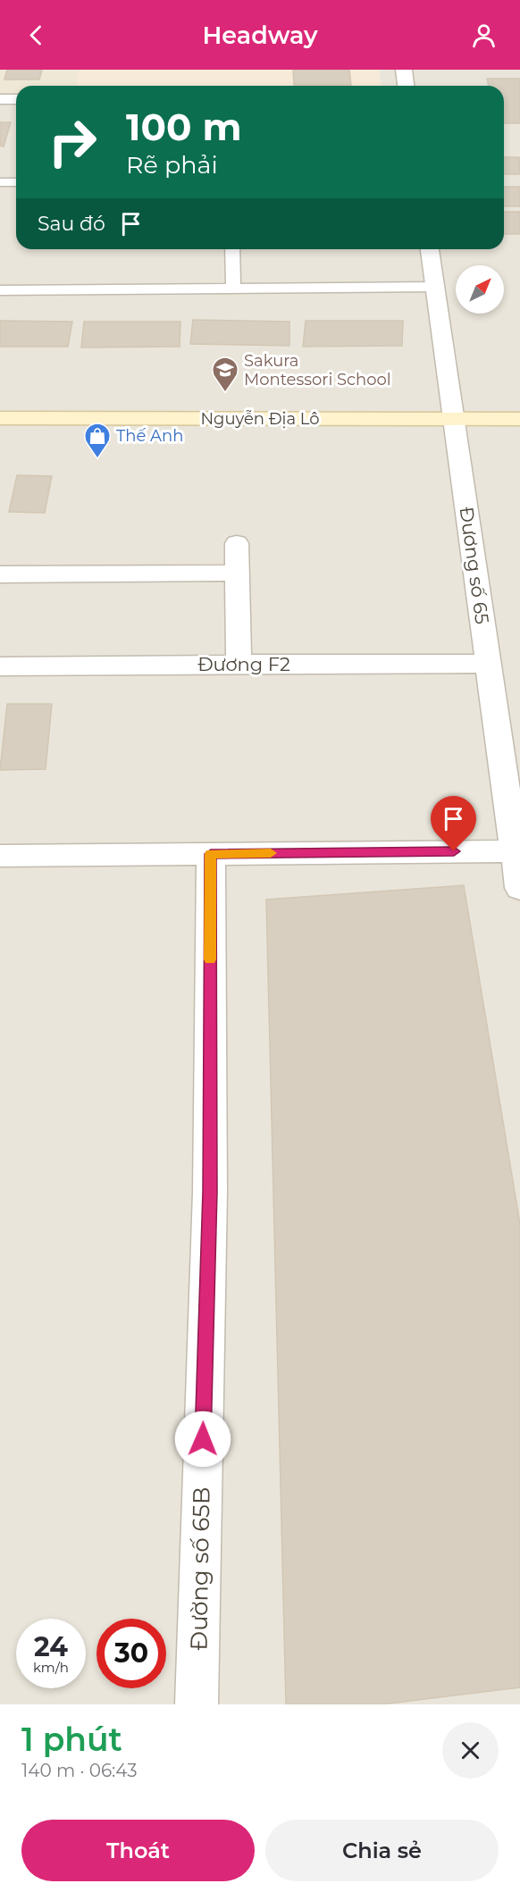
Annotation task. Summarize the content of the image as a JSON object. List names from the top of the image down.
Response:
{
  "streets": {
    "street": [
      "Nguyễn Địa Lô",
      "Đương số 65",
      "Đương F2",
      "Đường số 65B"
    ]
  },
  "crossings": [
    ["Nguyễn Địa Lô", "Đương số 65"],
    ["Đương số 65", "Đương F2"]
  ],
  "places": {
    "school or university": ["Sakura Montessori School"],
    "shop": ["Thế Anh"]
  },
  "north": "top right",
  "page": {
    "header": "Headway",
    "turn": ["100 m", "Rẽ phải"],
    "then": "Sau đó",
    "speed": "24 km/h",
    "limit": "30",
    "heading": ["1 phút", "140 m · 06:43"],
    "buttons": ["Thoát", "Chia sẻ"]
  }
}
